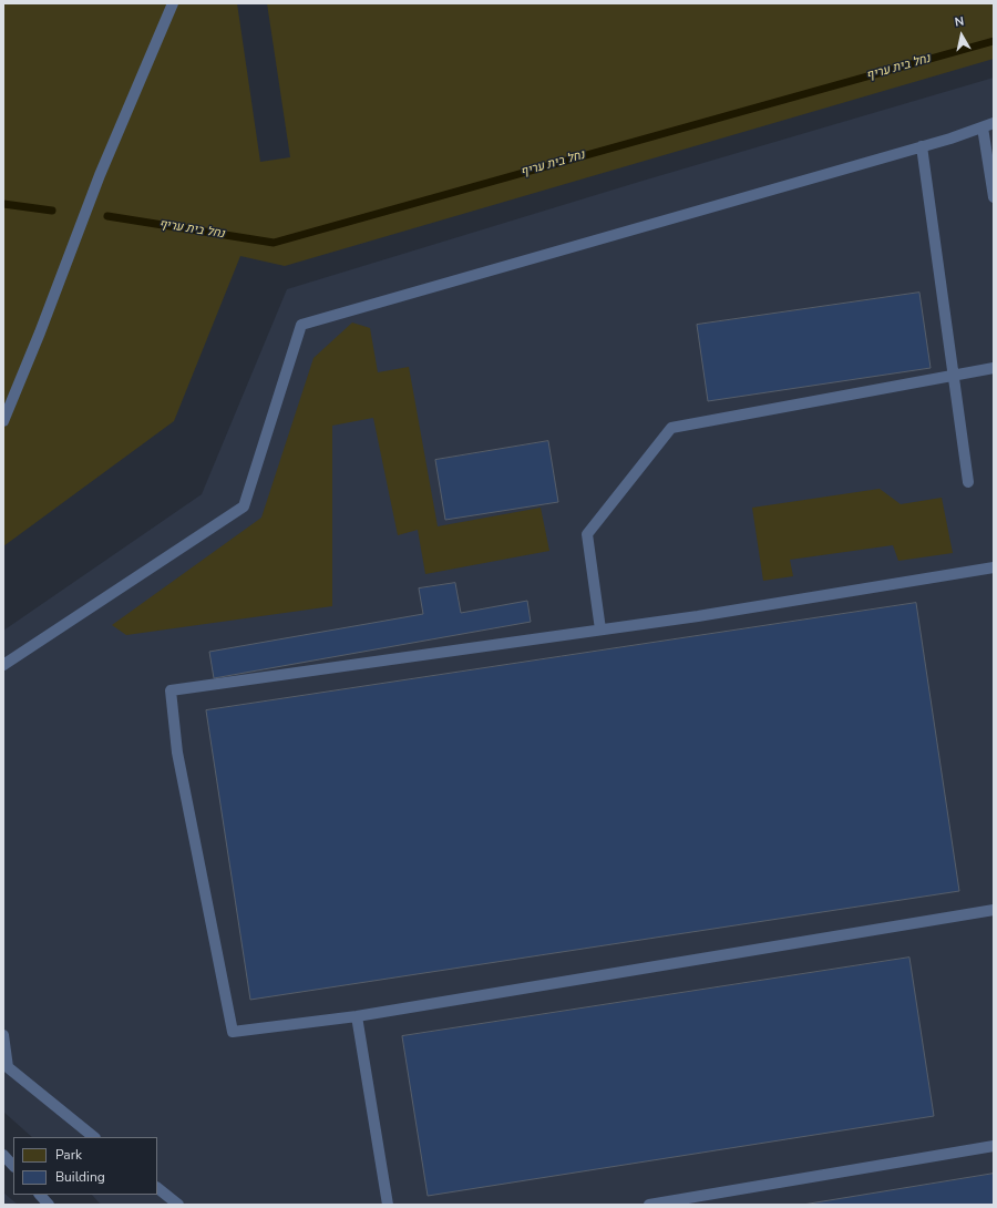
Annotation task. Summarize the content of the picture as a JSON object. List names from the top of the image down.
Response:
{
  "water": ["נחל בית עריף"],
  "legend": ["Park", "Building"],
  "north": "top"
}
